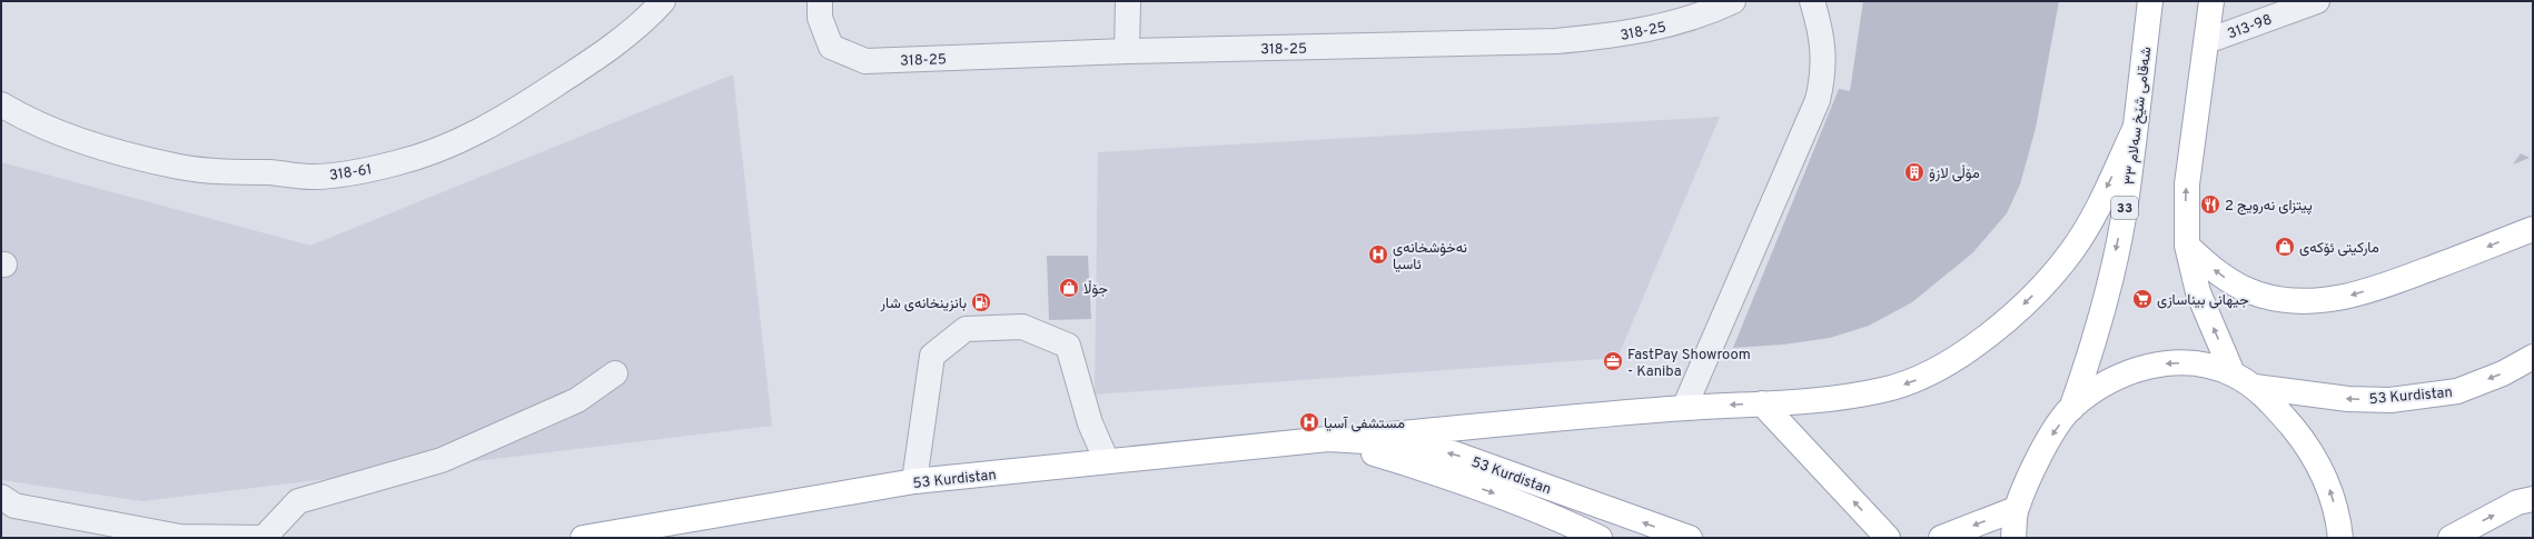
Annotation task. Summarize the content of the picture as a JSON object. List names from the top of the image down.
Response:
{
  "streets": {
    "main road": ["شەقامی شێخ سەلام ٣٣", "33", "53 Kurdistan"],
    "street": ["313-98", "318-25", "318-61"]
  },
  "crossings": [
    ["شەقامی شێخ سەلام ٣٣", "53 Kurdistan"]
  ],
  "places": {
    "building": ["مۆڵی لازۆ"],
    "restaurant": ["2 پیتزای نەرویج"],
    "shop": ["مارکیتی ئۆکەی", "جۆڵا"],
    "hospital": ["نه‌خۆشخانه‌ى ئاسیا", "مستشفى آسيا"],
    "supermarket": ["جیهانی بیناسازی"],
    "fuel station": ["بانزینخانەی شار"],
    "office": ["FastPay Showroom - Kaniba"]
  }
}
